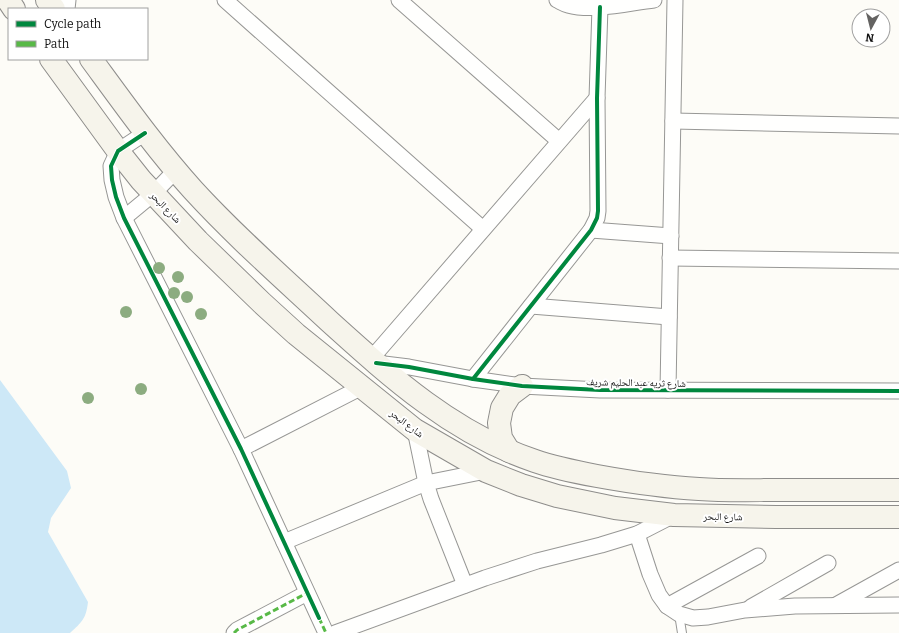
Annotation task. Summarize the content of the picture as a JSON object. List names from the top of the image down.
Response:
{
  "streets": {
    "main road": ["شارع البحر"],
    "street": ["شارع ثريه عبد الحليم شريف"]
  },
  "legend": ["Cycle path", "Path"],
  "north": "bottom"
}
